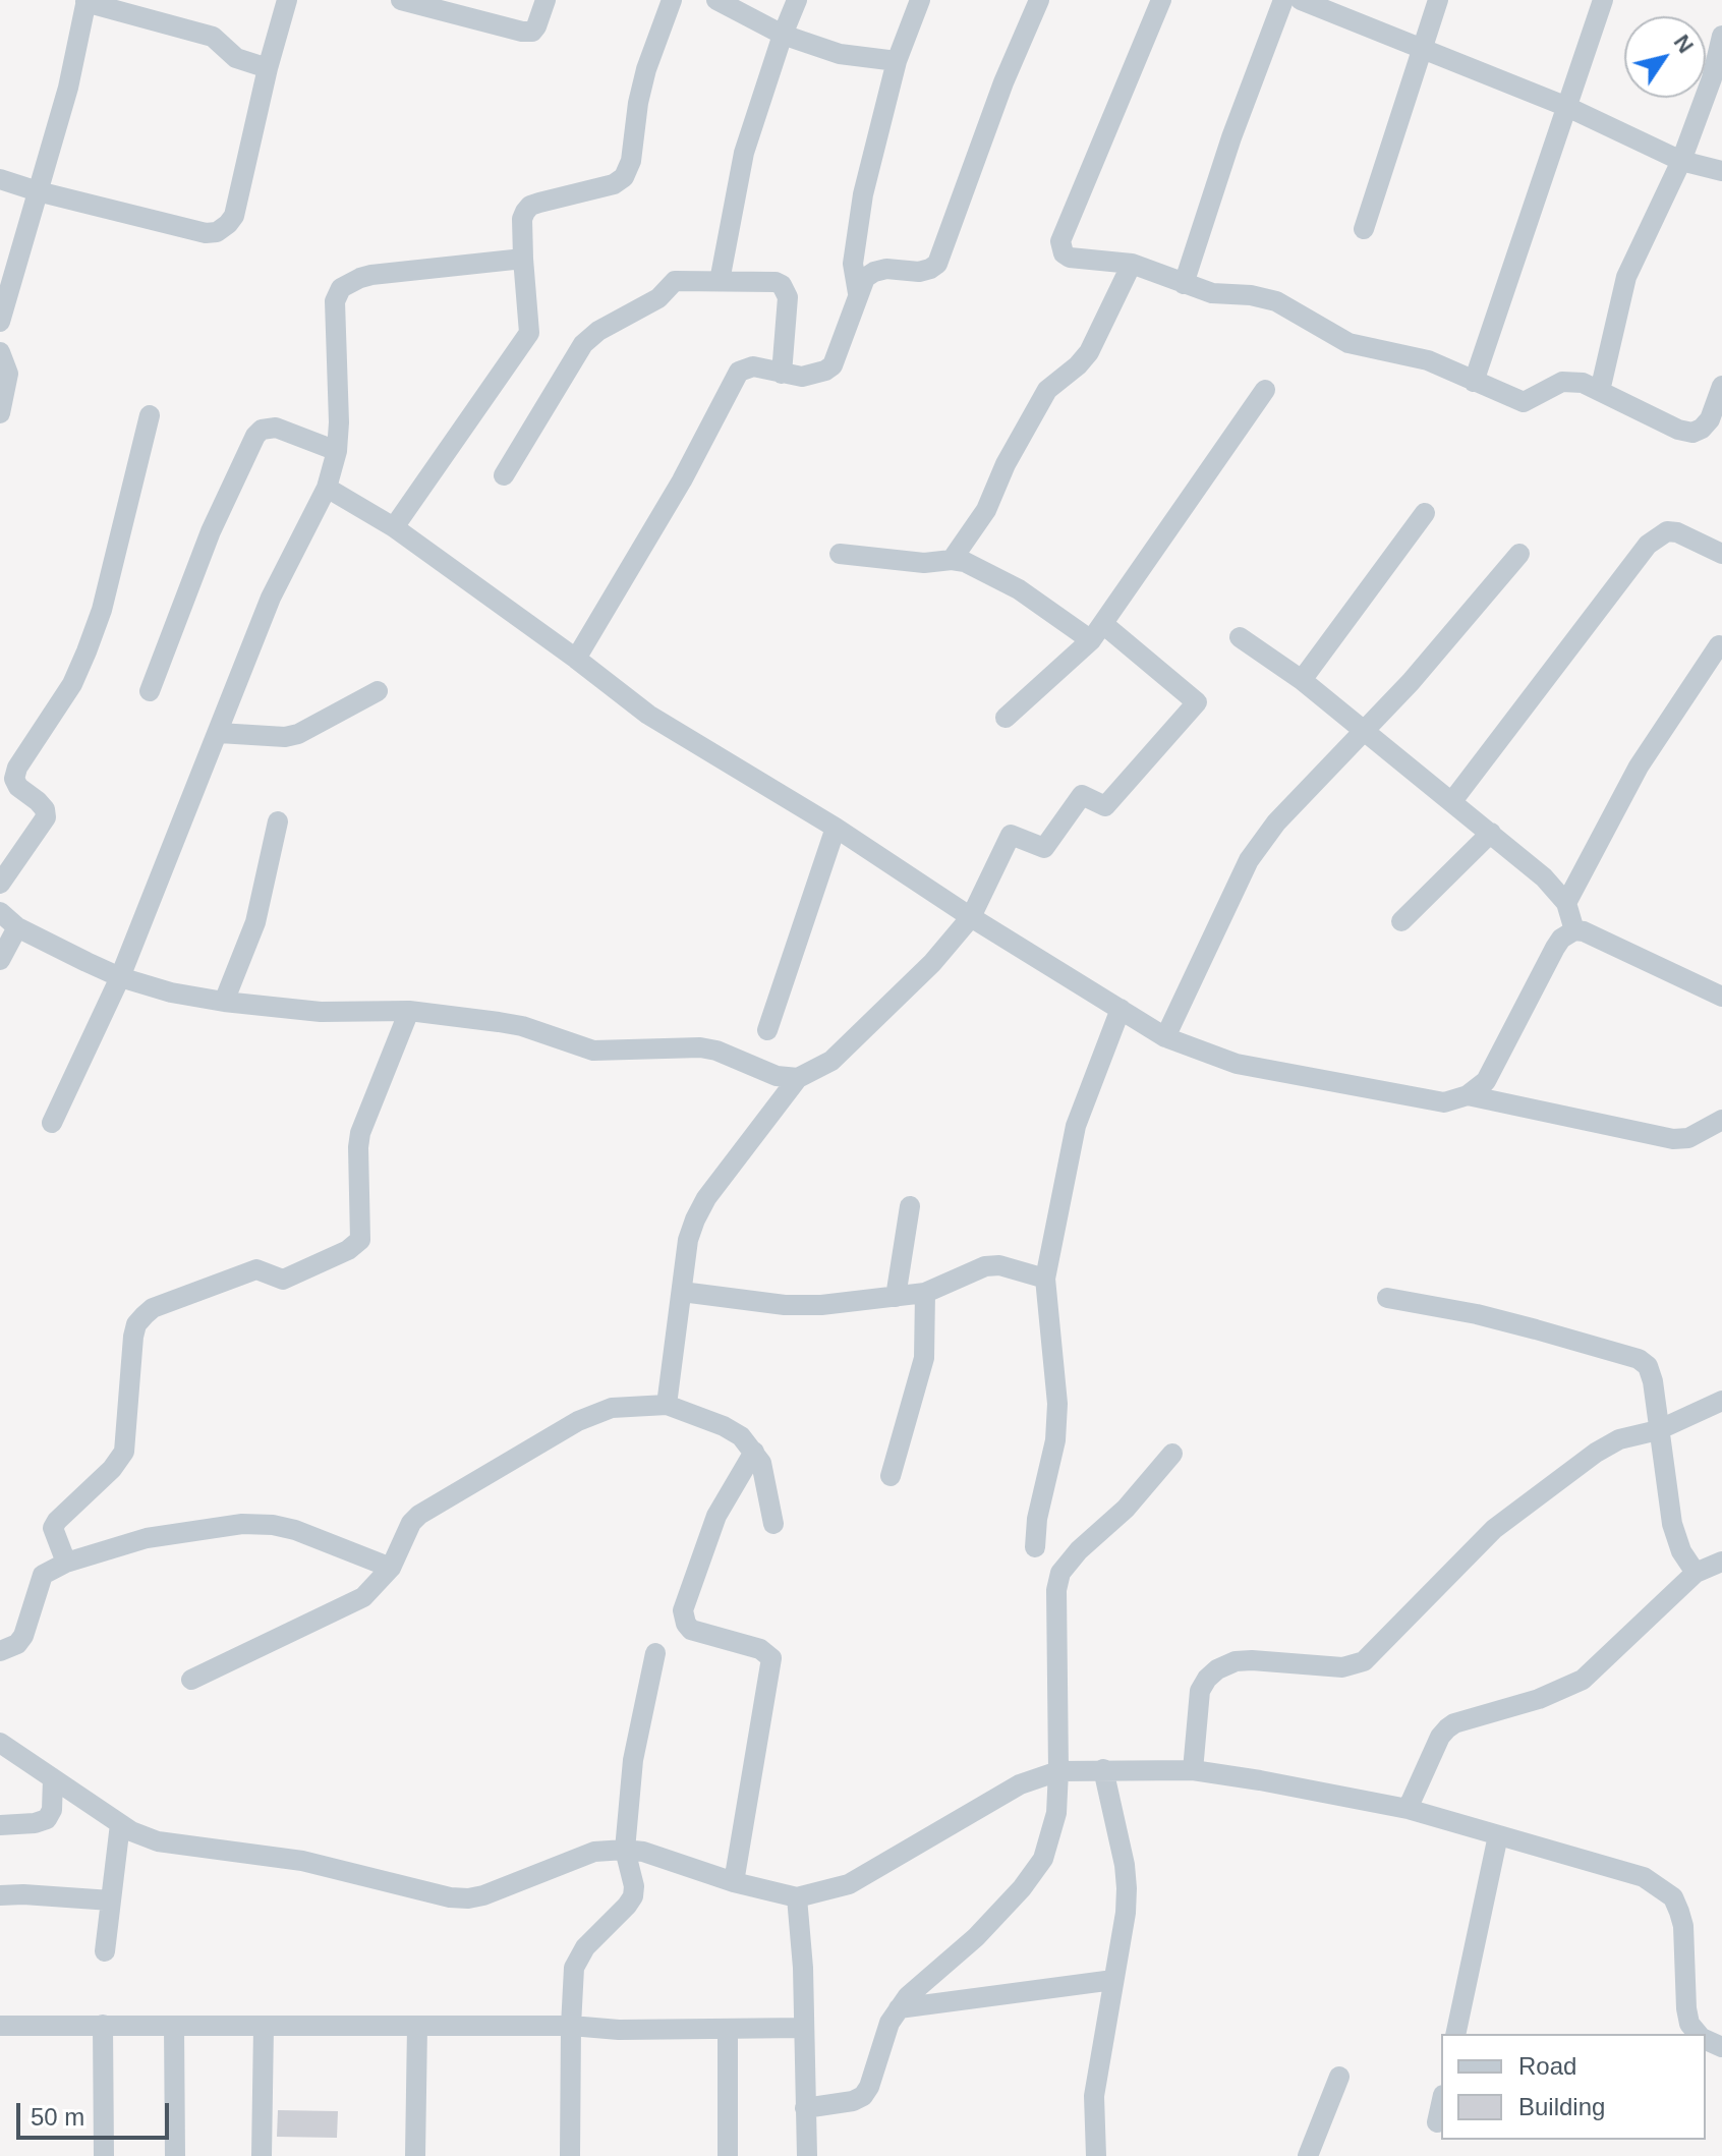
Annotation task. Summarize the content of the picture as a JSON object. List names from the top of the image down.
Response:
{
  "legend": ["Road", "Building"],
  "scale_bar": "50 m",
  "north": "top right"
}
